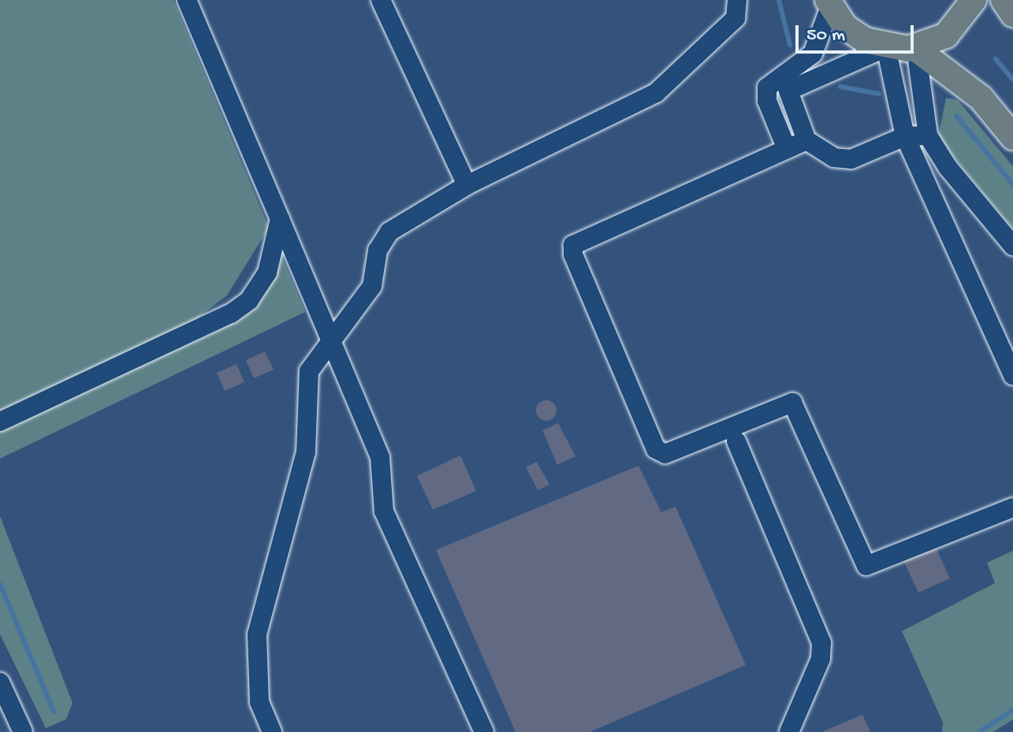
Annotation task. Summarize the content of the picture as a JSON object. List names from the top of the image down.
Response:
{
  "scale_bar": "50 m"
}
